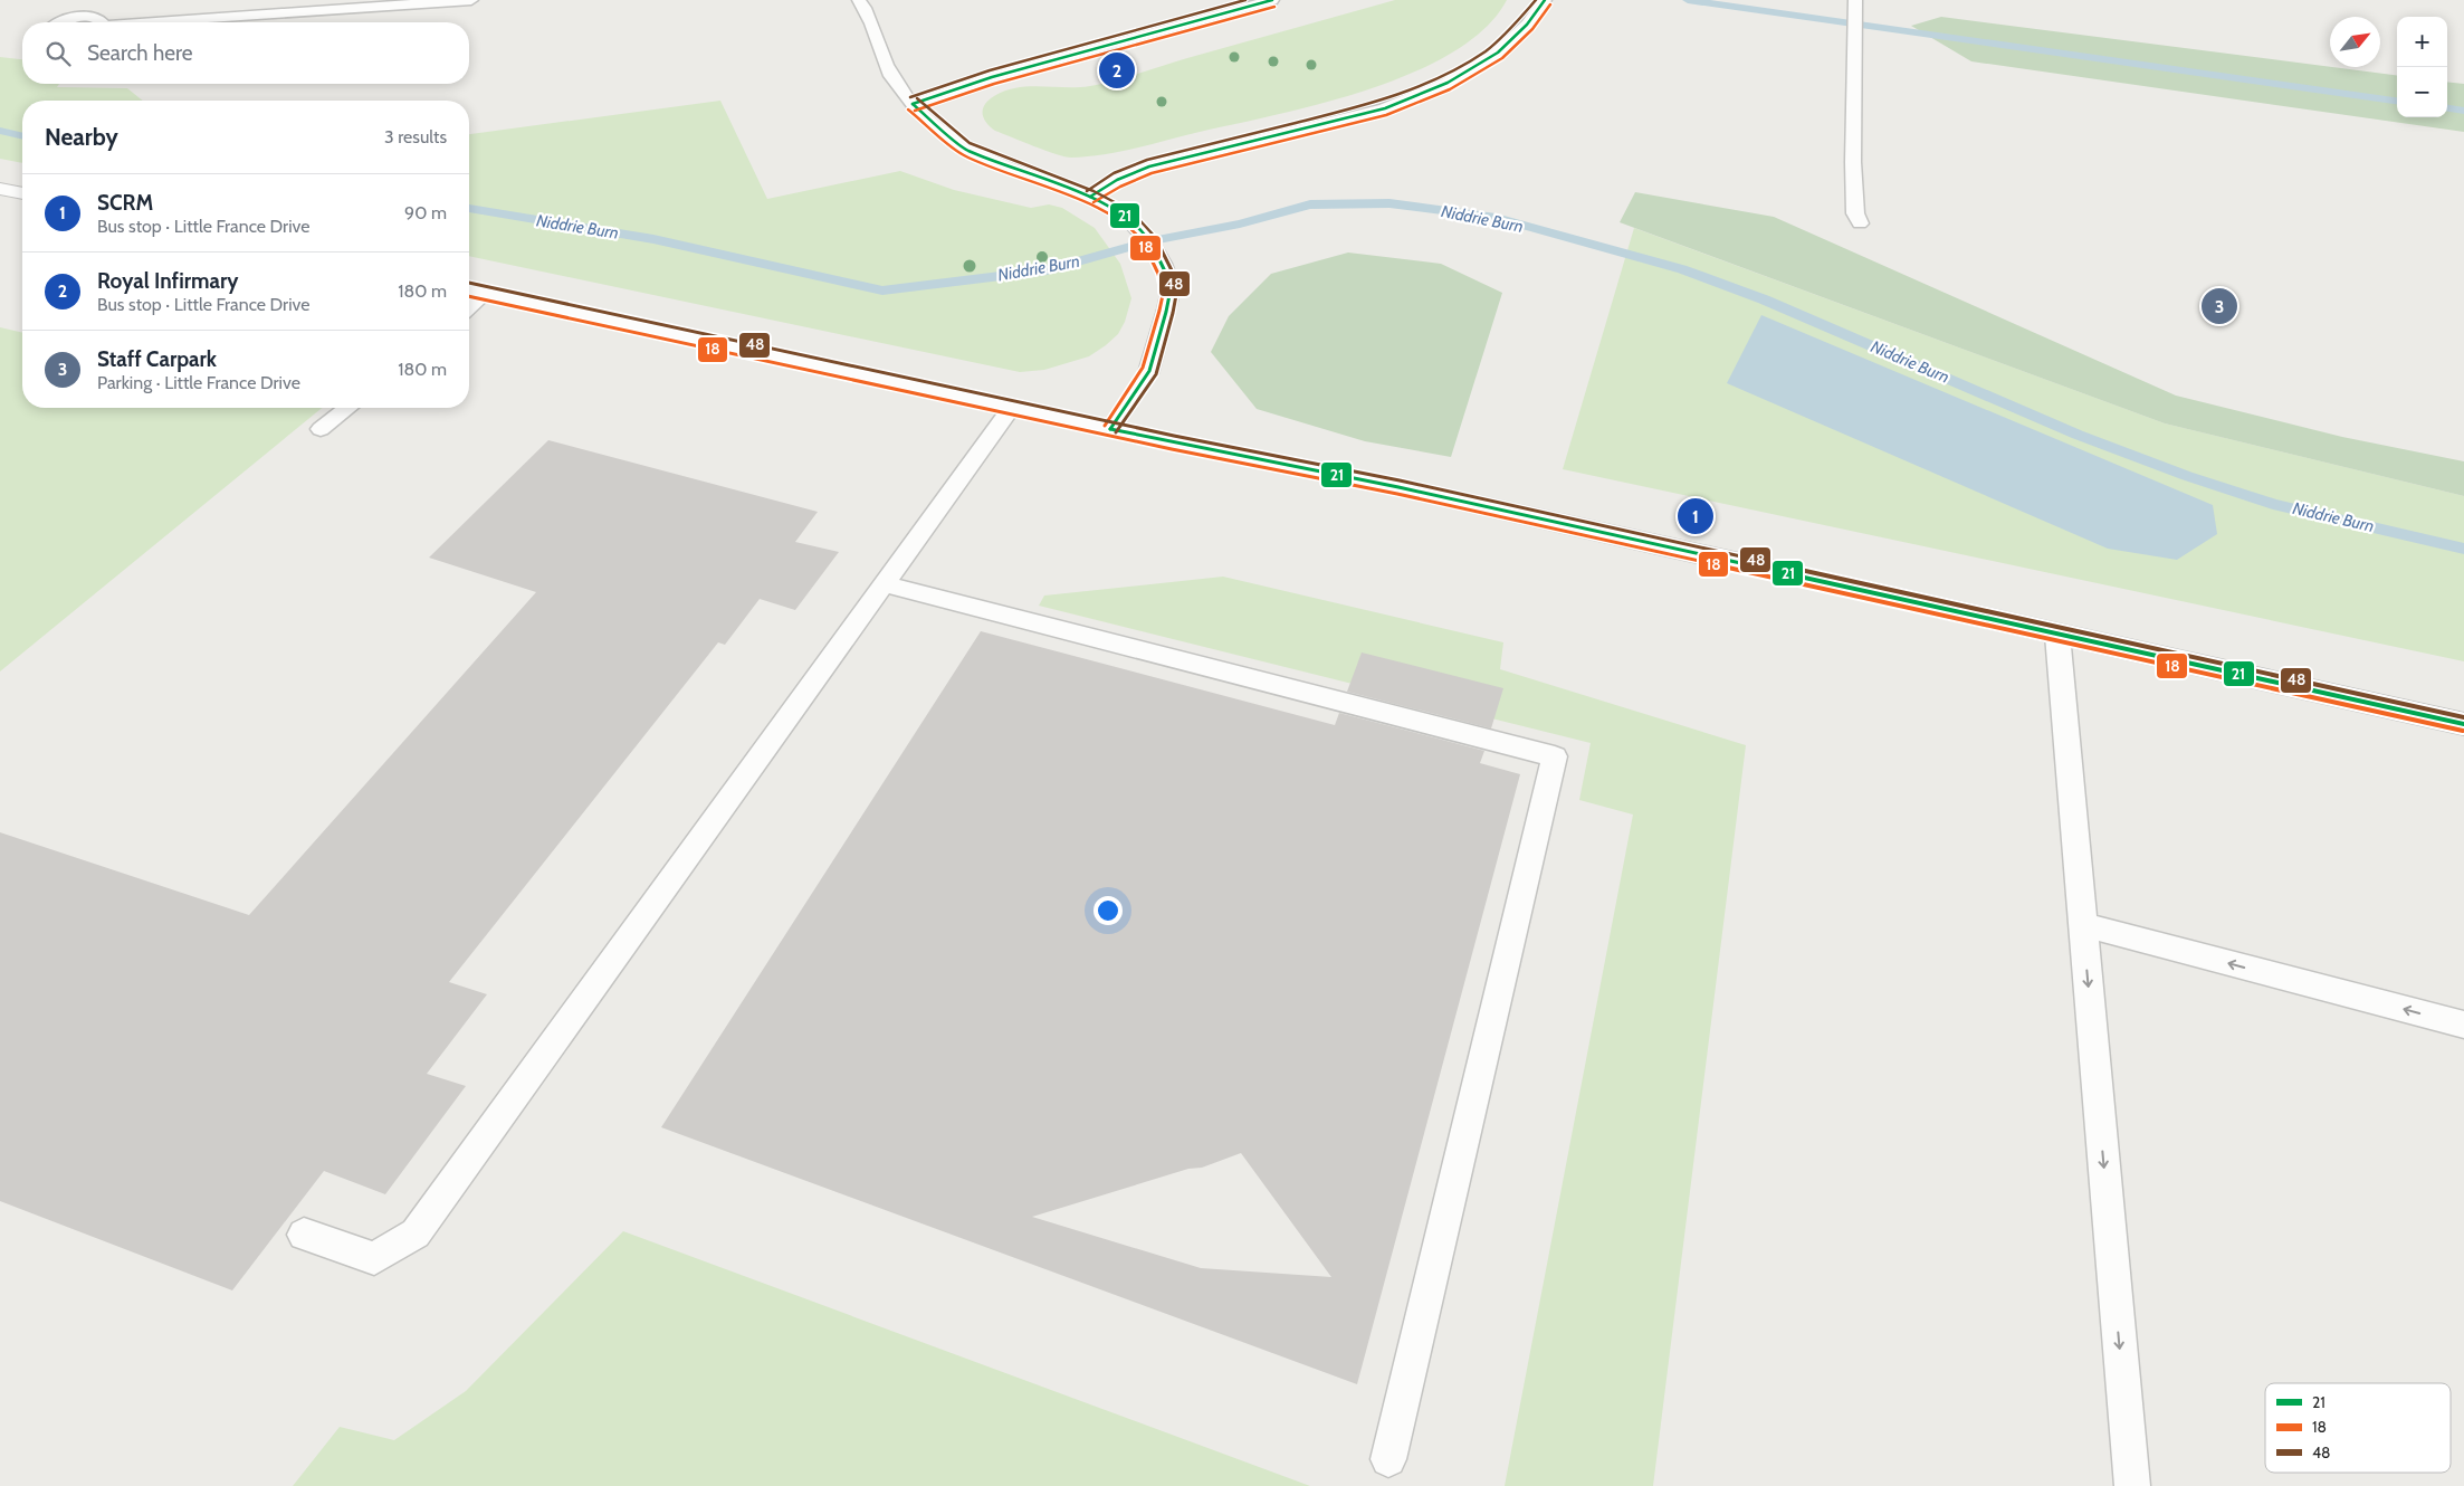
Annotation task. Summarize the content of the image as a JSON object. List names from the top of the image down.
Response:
{
  "water": ["Niddrie Burn"],
  "lines": ["transit line 21", "transit line 48", "transit line 18"],
  "legend": ["21", "18", "48"],
  "north": "top right",
  "page": {
    "map_buttons": ["+", "−"],
    "search": "Search here",
    "pins": ["2", "3", "1"],
    "heading": ["Nearby", "3 results"],
    "list": [
      {
        "mark": "1",
        "name": "SCRM",
        "note": "Bus stop · Little France Drive",
        "value": "90 m"
      },
      {
        "mark": "2",
        "name": "Royal Infirmary",
        "note": "Bus stop · Little France Drive",
        "value": "180 m"
      },
      {
        "mark": "3",
        "name": "Staff Carpark",
        "note": "Parking · Little France Drive",
        "value": "180 m"
      }
    ]
  }
}
